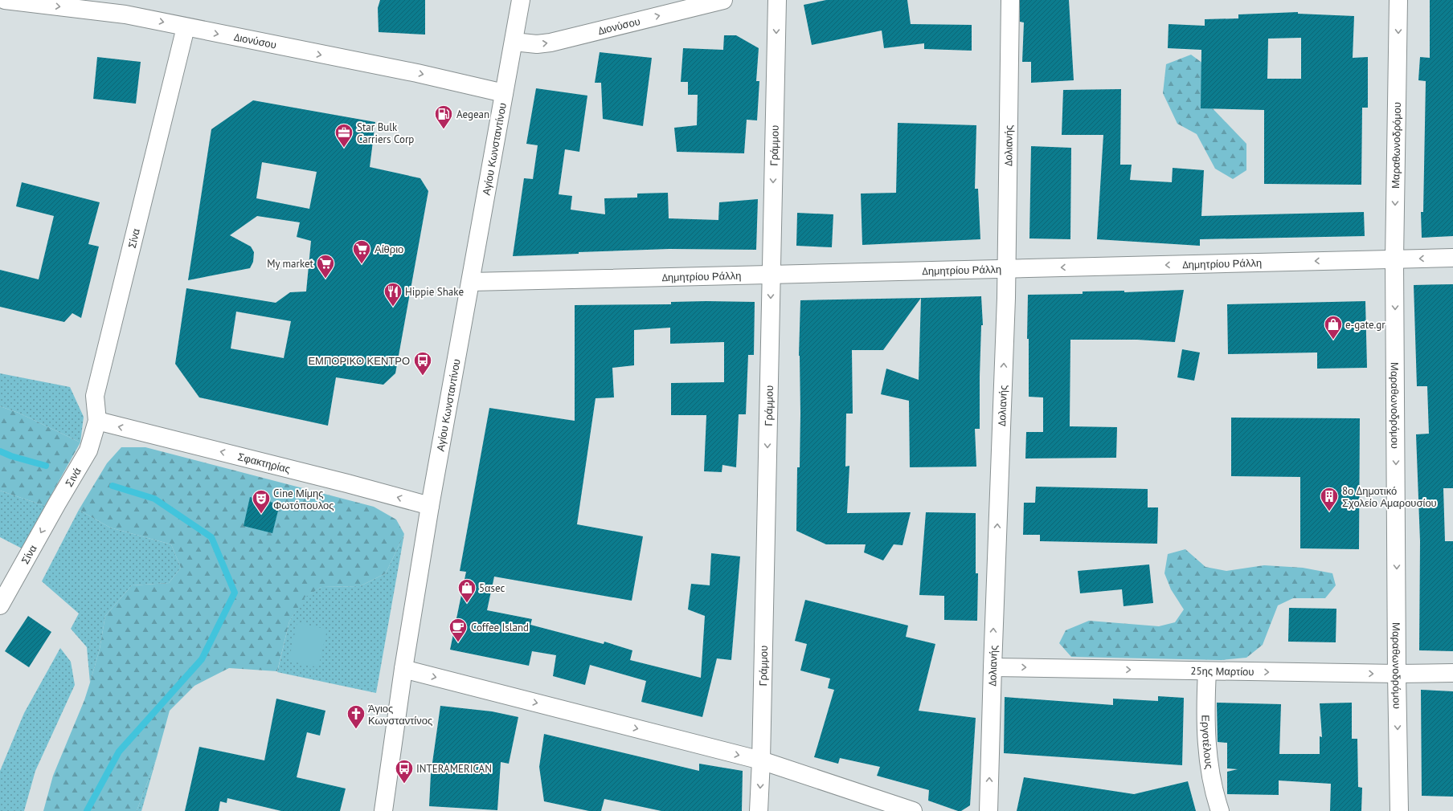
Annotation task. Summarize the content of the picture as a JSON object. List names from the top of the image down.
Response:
{
  "streets": {
    "street": [
      "Διονύσου",
      "Γράμμου",
      "Δολιανής",
      "Μαραθωνοδρόμου",
      "Αγίου Κωνσταντίνου",
      "Σίνα",
      "Δημητρίου Ράλλη",
      "Σφακτηρίας",
      "Σινά",
      "25ης Μαρτίου",
      "Εργοτέλους"
    ]
  },
  "crossings": [
    ["Διονύσου", "Αγίου Κωνσταντίνου"],
    ["Διονύσου", "Σίνα"],
    ["Γράμμου", "Δημητρίου Ράλλη"],
    ["Δολιανής", "Δημητρίου Ράλλη"],
    ["Δολιανής", "25ης Μαρτίου"],
    ["Μαραθωνοδρόμου", "Δημητρίου Ράλλη"],
    ["Μαραθωνοδρόμου", "25ης Μαρτίου"],
    ["Αγίου Κωνσταντίνου", "Δημητρίου Ράλλη"],
    ["Αγίου Κωνσταντίνου", "Σφακτηρίας"],
    ["Σίνα", "Σφακτηρίας"],
    ["Σίνα", "Σινά"],
    ["25ης Μαρτίου", "Εργοτέλους"]
  ],
  "one_way": [
    "Διονύσου",
    "Γράμμου",
    "Δολιανής",
    "Μαραθωνοδρόμου",
    "Δημητρίου Ράλλη",
    "Σφακτηρίας",
    "25ης Μαρτίου"
  ],
  "places": {
    "fuel station": ["Aegean"],
    "office": ["Star Bulk Carriers Corp"],
    "supermarket": ["Αίθριο", "My market"],
    "restaurant": ["Hippie Shake"],
    "shop": ["e-gate.gr", "5αsec"],
    "bus stop": ["ΕΜΠΟΡΙΚΟ ΚΕΝΤΡΟ", "INTERAMERICAN"],
    "building": ["8ο Δημοτικό Σχολείο Αμαρουσίου"],
    "theatre": ["Cine Μίμης Φωτόπουλος"],
    "cafe": ["Coffee Island"],
    "church": ["Άγιος Κωνσταντίνος"]
  }
}
